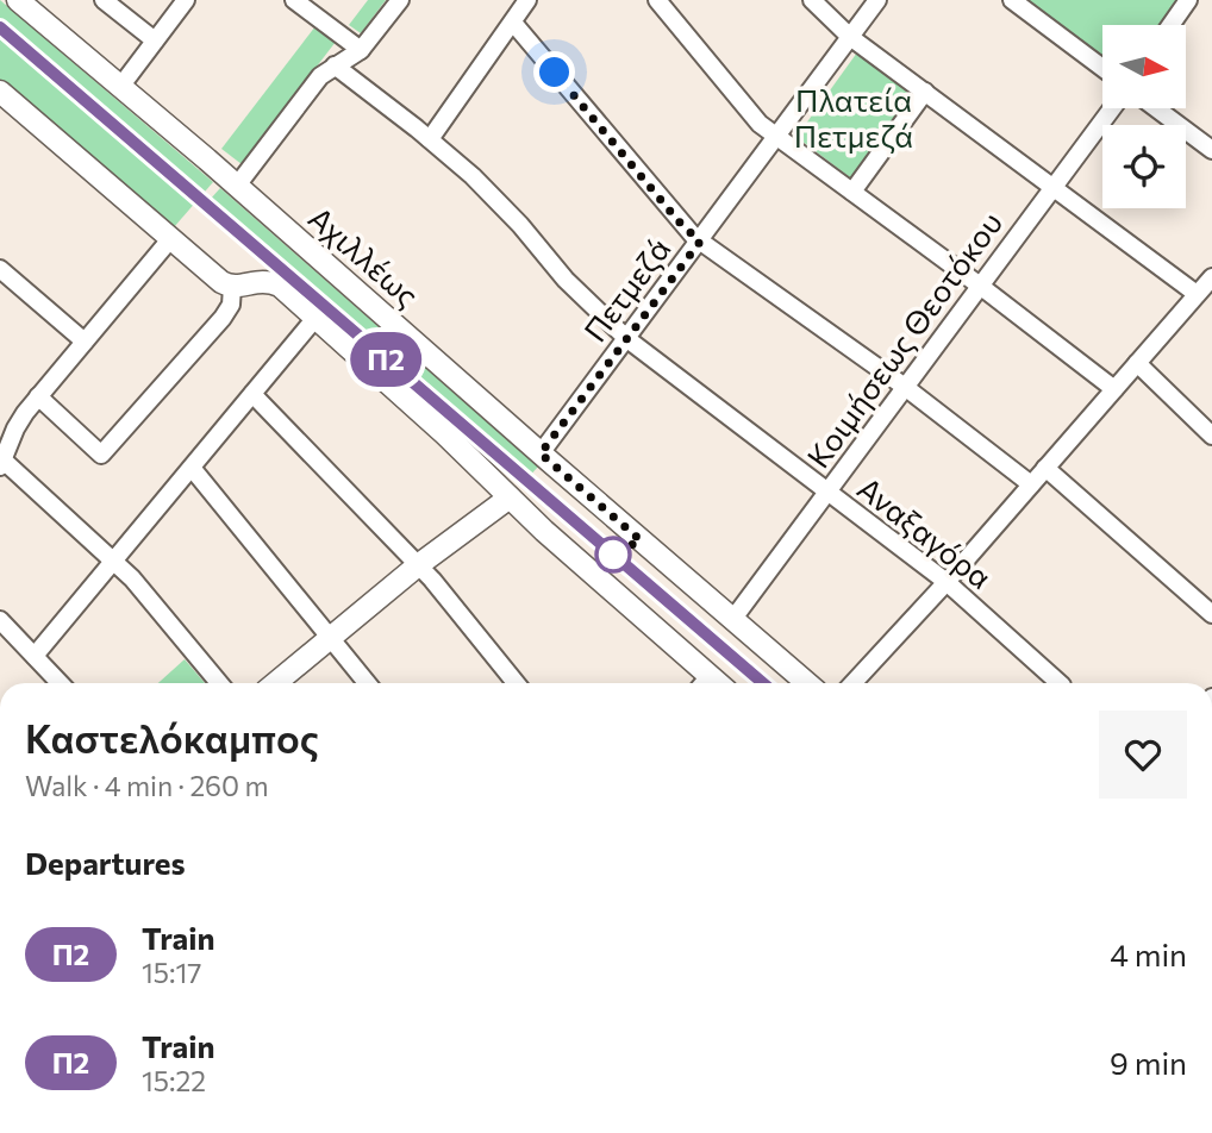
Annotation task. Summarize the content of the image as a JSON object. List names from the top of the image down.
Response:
{
  "streets": {
    "street": [
      "Αχιλλέως",
      "Πετμεζά",
      "Κοιμήσεως Θεοτόκου",
      "Αναξαγόρα"
    ]
  },
  "crossings": [
    ["Αχιλλέως", "Πετμεζά"],
    ["Αχιλλέως", "Κοιμήσεως Θεοτόκου"],
    ["Πετμεζά", "Αναξαγόρα"],
    ["Κοιμήσεως Θεοτόκου", "Αναξαγόρα"]
  ],
  "parks": ["Πλατεία Πετμεζά"],
  "north": "right",
  "page": {
    "on_map": "Π2",
    "heading": [
      ["Καστελόκαμπος", "Walk · 4 min · 260 m"],
      "Departures"
    ],
    "list": [
      {
        "mark": "Π2",
        "name": "Train",
        "note": "15:17",
        "value": "4 min"
      },
      {
        "mark": "Π2",
        "name": "Train",
        "note": "15:22",
        "value": "9 min"
      }
    ]
  }
}
